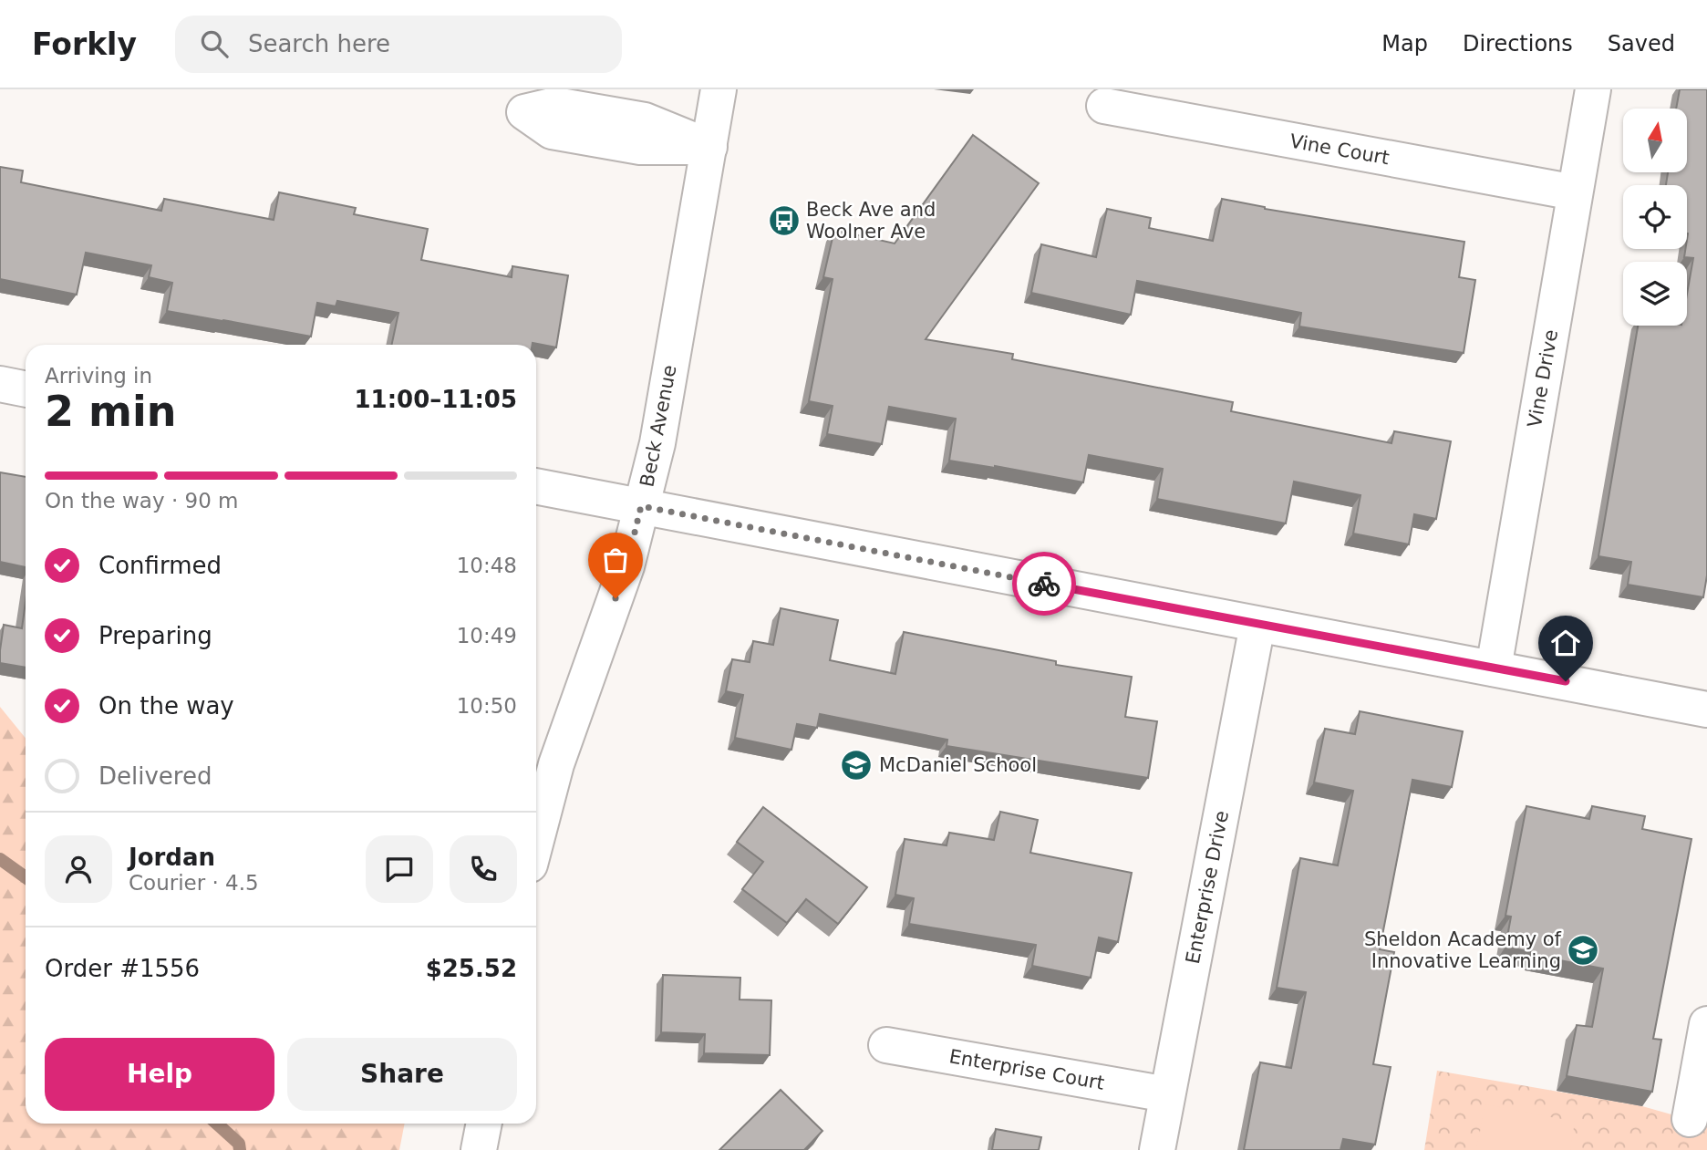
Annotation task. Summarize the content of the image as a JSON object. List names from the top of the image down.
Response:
{
  "streets": {
    "street": [
      "Vine Court",
      "Vine Drive",
      "Beck Avenue",
      "Enterprise Drive",
      "Enterprise Court"
    ]
  },
  "crossings": [
    ["Vine Court", "Vine Drive"],
    ["Enterprise Drive", "Enterprise Court"]
  ],
  "places": {
    "bus stop": ["Beck Ave and Woolner Ave"],
    "school or university": ["McDaniel School", "Sheldon Academy of Innovative Learning"]
  },
  "north": "top",
  "page": {
    "header": "Forkly",
    "search": "Search here",
    "nav": ["Map", "Directions", "Saved"],
    "heading": ["2 min", "Arriving in", "11:00–11:05"],
    "panel": [
      "Jordan",
      "Courier · 4.5",
      "Order #1556",
      "$25.52"
    ],
    "bar": "On the way · 90 m",
    "list": [
      ["Confirmed", "10:48"],
      ["Preparing", "10:49"],
      ["On the way", "10:50"],
      "Delivered"
    ],
    "buttons": ["Help", "Share"]
  }
}
